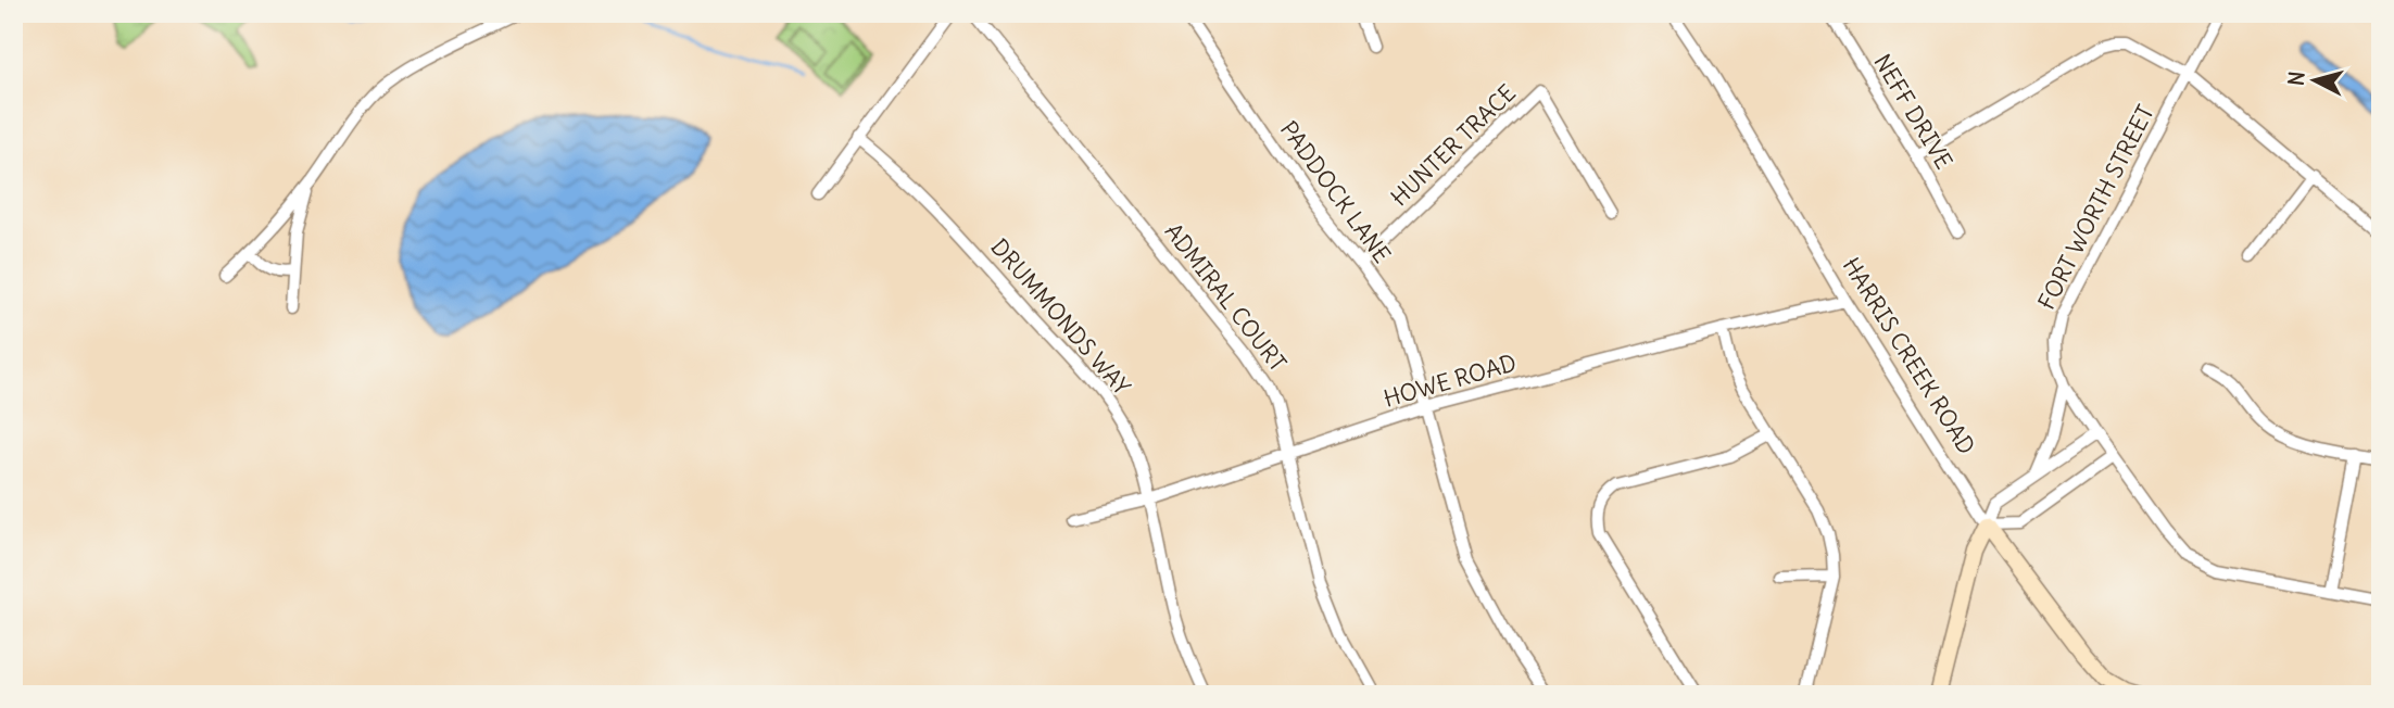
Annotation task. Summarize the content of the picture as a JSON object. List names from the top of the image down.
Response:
{
  "streets": {
    "street": [
      "NEFF DRIVE",
      "HUNTER TRACE",
      "PADDOCK LANE",
      "FORT WORTH STREET",
      "ADMIRAL COURT",
      "DRUMMONDS WAY",
      "HARRIS CREEK ROAD",
      "HOWE ROAD"
    ]
  },
  "crossings": [
    ["HUNTER TRACE", "PADDOCK LANE"],
    ["PADDOCK LANE", "HOWE ROAD"],
    ["ADMIRAL COURT", "HOWE ROAD"],
    ["DRUMMONDS WAY", "HOWE ROAD"],
    ["HARRIS CREEK ROAD", "HOWE ROAD"]
  ],
  "north": "left"
}
